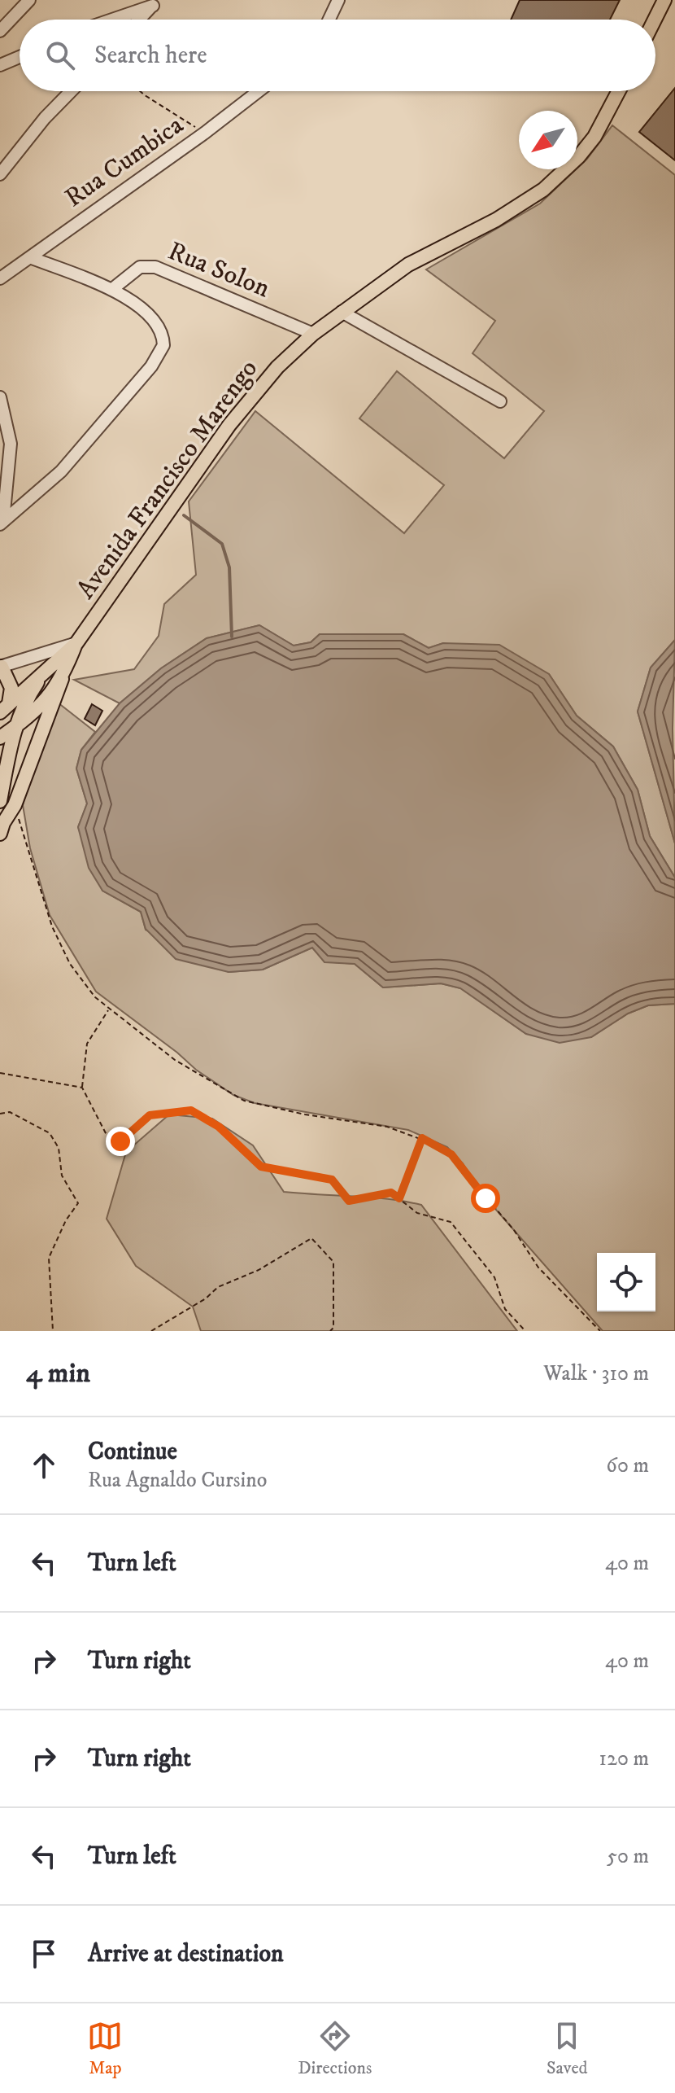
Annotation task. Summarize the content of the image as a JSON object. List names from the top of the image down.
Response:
{
  "streets": {
    "main road": ["Avenida Francisco Marengo"],
    "street": ["Rua Cumbica", "Rua Solon"]
  },
  "crossings": [
    ["Rua Solon", "Avenida Francisco Marengo"]
  ],
  "north": "bottom left",
  "page": {
    "search": "Search here",
    "heading": ["4 min", "Walk · 310 m"],
    "list": [
      ["Continue", "Rua Agnaldo Cursino", "60 m"],
      ["Turn left", "40 m"],
      ["Turn right", "40 m"],
      ["Turn right", "120 m"],
      ["Turn left", "50 m"],
      "Arrive at destination"
    ],
    "nav": ["Map", "Directions", "Saved"]
  }
}
